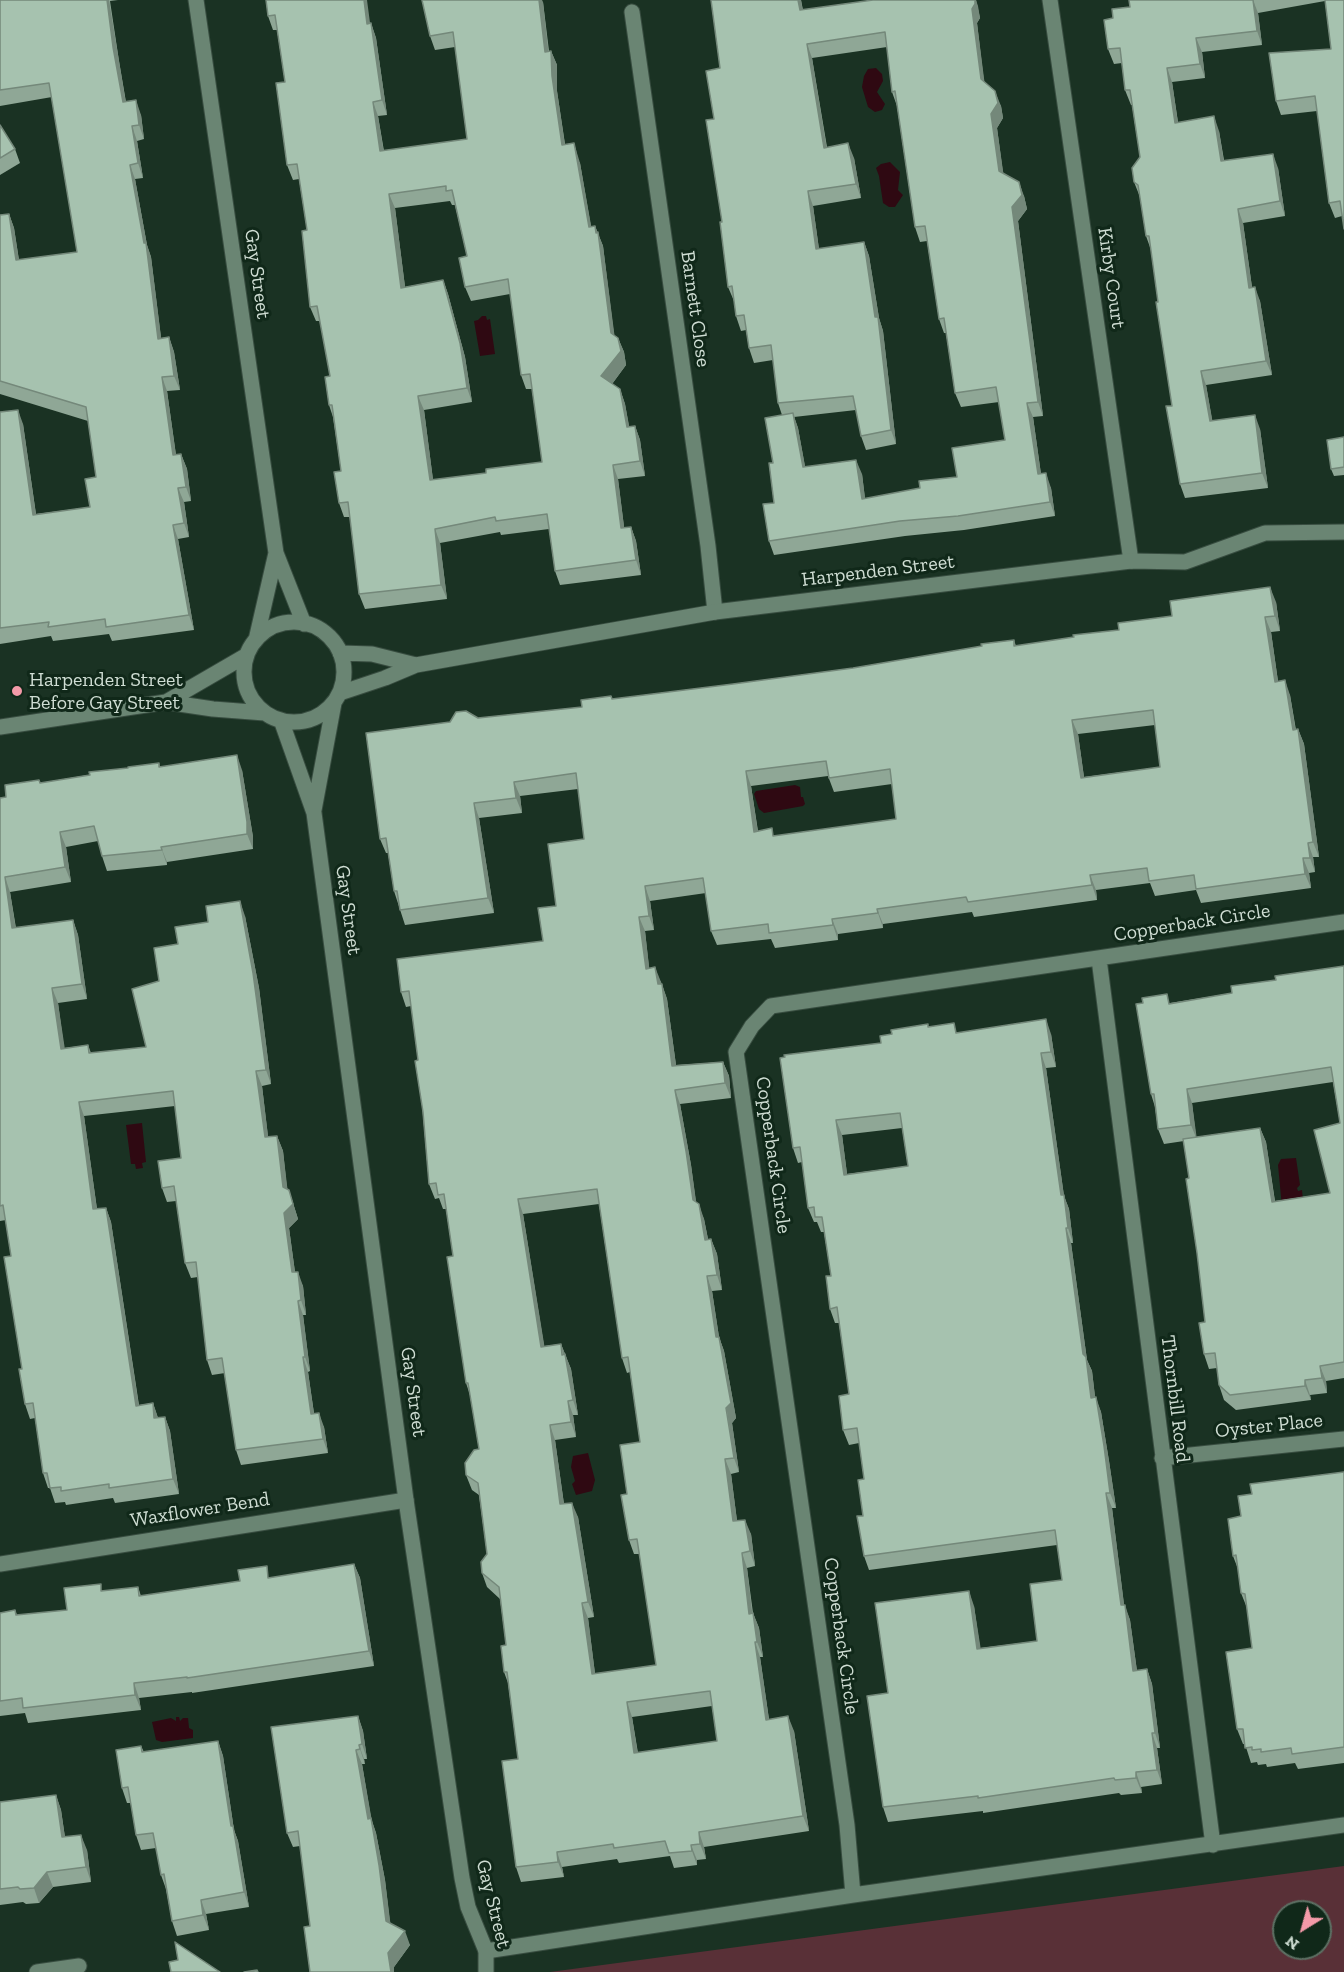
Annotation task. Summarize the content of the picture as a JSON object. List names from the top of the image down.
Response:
{
  "streets": {
    "street": [
      "Gay Street",
      "Kirby Court",
      "Barnett Close",
      "Harpenden Street",
      "Copperback Circle",
      "Thornbill Road",
      "Oyster Place",
      "Waxflower Bend"
    ]
  },
  "crossings": [
    ["Gay Street", "Harpenden Street"],
    ["Gay Street", "Waxflower Bend"],
    ["Kirby Court", "Harpenden Street"],
    ["Barnett Close", "Harpenden Street"],
    ["Copperback Circle", "Thornbill Road"],
    ["Thornbill Road", "Oyster Place"]
  ],
  "places": ["Harpenden Street Before Gay Street"],
  "north": "bottom left"
}
